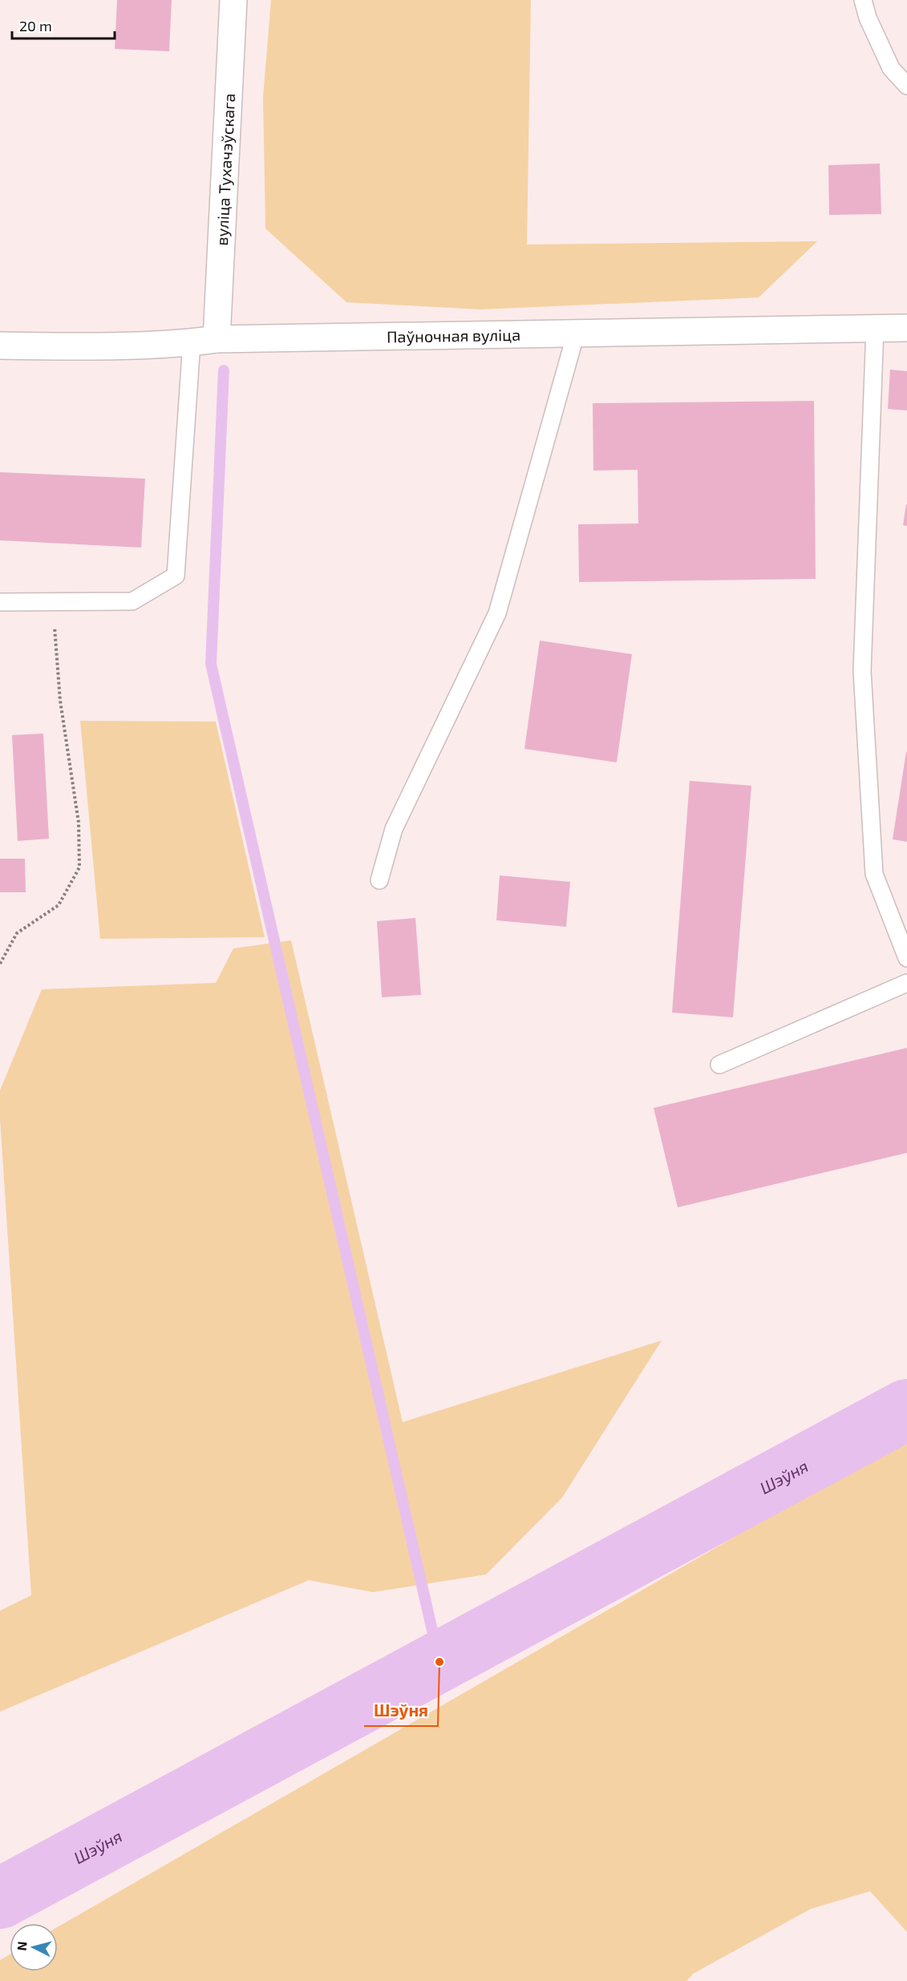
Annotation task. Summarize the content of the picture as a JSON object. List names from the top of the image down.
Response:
{
  "streets": {
    "street": ["вуліца Тухачэўскага", "Паўночная вуліца"]
  },
  "crossings": [
    ["вуліца Тухачэўскага", "Паўночная вуліца"]
  ],
  "water": ["Шэўня"],
  "places": ["Шэўня"],
  "scale_bar": "20 m",
  "north": "left"
}
